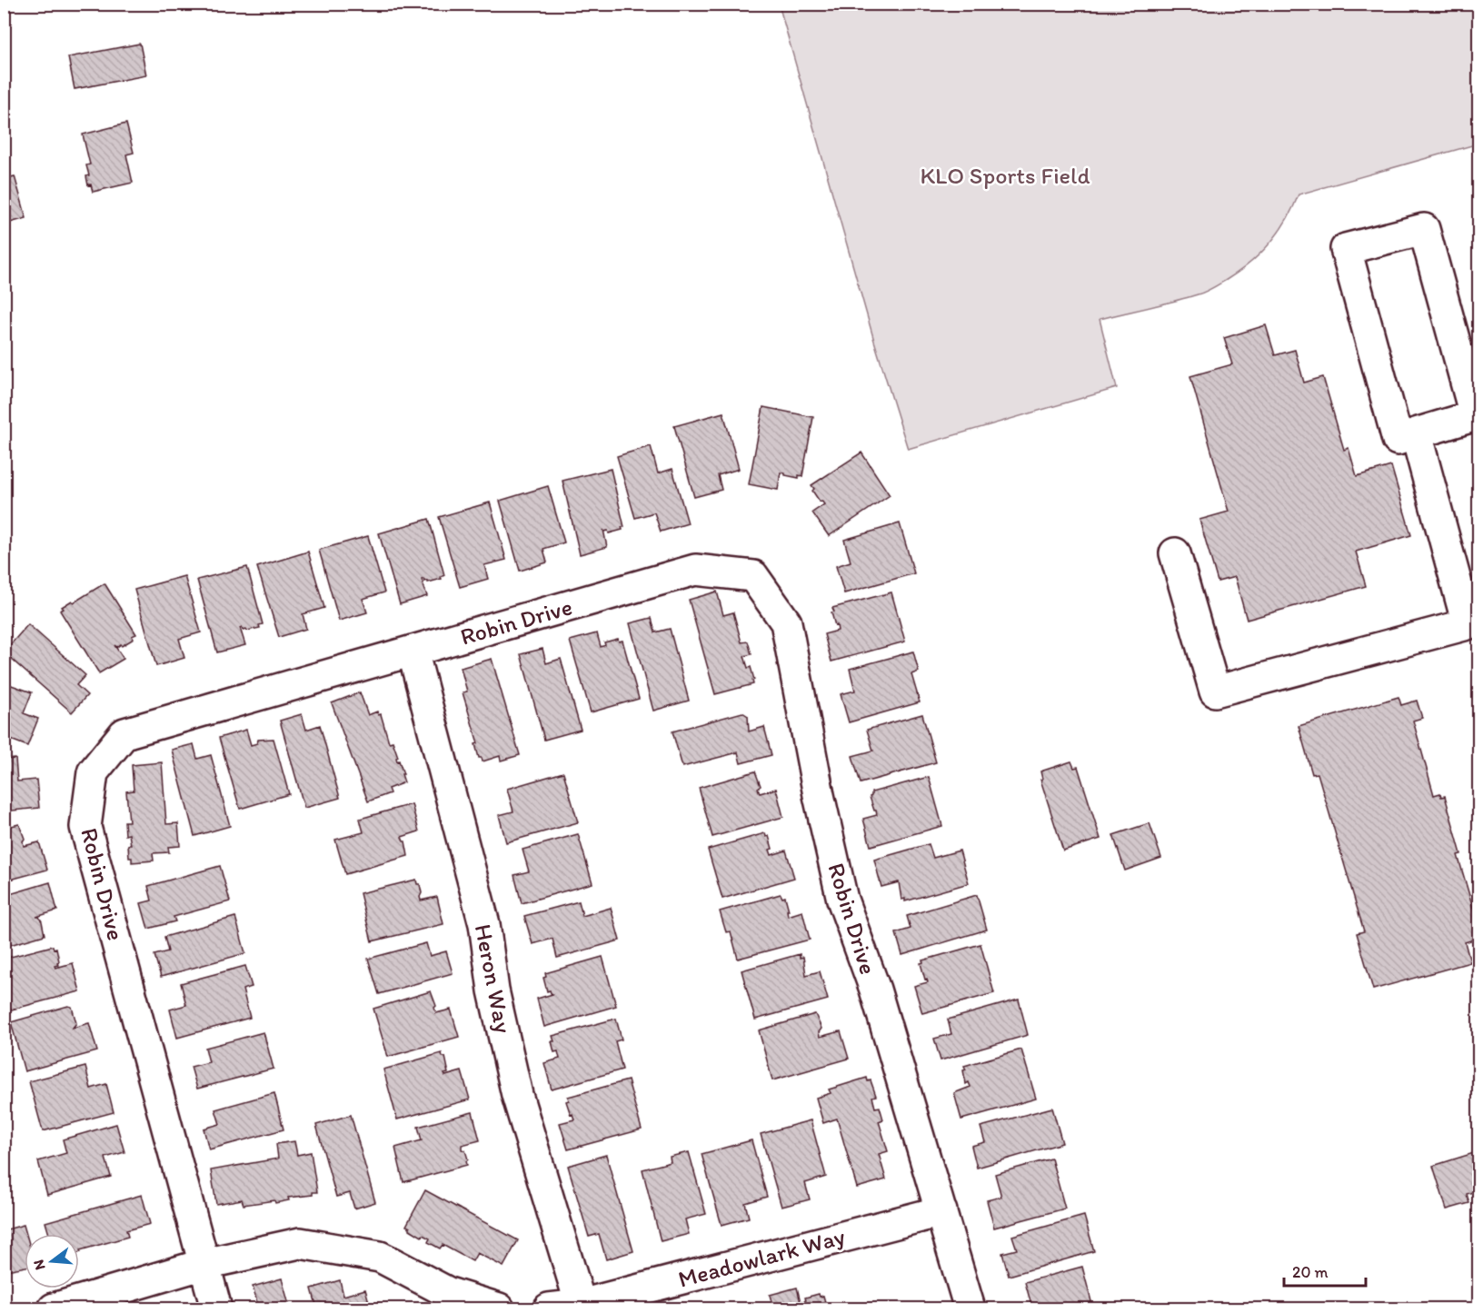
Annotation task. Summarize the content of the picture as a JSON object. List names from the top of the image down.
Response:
{
  "streets": {
    "street": ["Robin Drive", "Heron Way", "Meadowlark Way"]
  },
  "crossings": [
    ["Robin Drive", "Heron Way"],
    ["Robin Drive", "Meadowlark Way"],
    ["Heron Way", "Meadowlark Way"]
  ],
  "parks": ["KLO Sports Field"],
  "scale_bar": "20 m",
  "north": "left"
}
